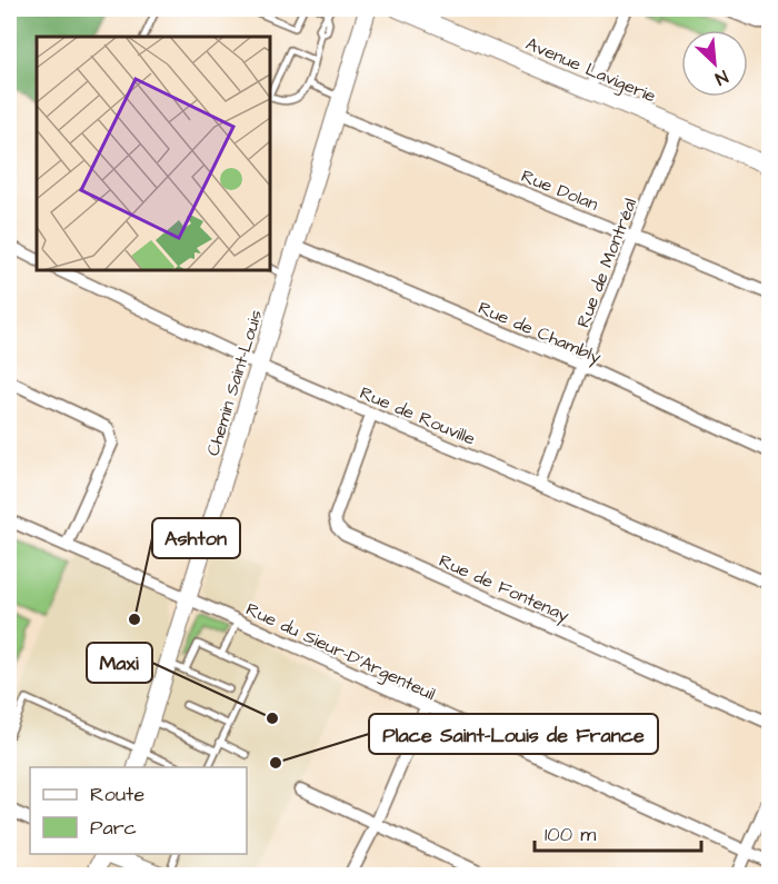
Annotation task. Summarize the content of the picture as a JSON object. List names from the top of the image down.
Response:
{
  "streets": {
    "street": [
      "Avenue Lavigerie",
      "Rue Dolan",
      "Rue de Montréal",
      "Rue de Chambly",
      "Chemin Saint-Louis",
      "Rue de Rouville",
      "Rue de Fontenay",
      "Rue du Sieur-D'Argenteuil"
    ]
  },
  "crossings": [
    ["Avenue Lavigerie", "Rue de Montréal"],
    ["Rue Dolan", "Rue de Montréal"],
    ["Rue Dolan", "Chemin Saint-Louis"],
    ["Rue de Montréal", "Rue de Chambly"],
    ["Rue de Montréal", "Rue de Rouville"],
    ["Rue de Chambly", "Chemin Saint-Louis"],
    ["Chemin Saint-Louis", "Rue de Rouville"],
    ["Chemin Saint-Louis", "Rue du Sieur-D'Argenteuil"],
    ["Rue de Rouville", "Rue de Fontenay"]
  ],
  "places": ["Ashton", "Maxi", "Place Saint-Louis de France"],
  "legend": ["Route", "Parc"],
  "scale_bar": "100 m",
  "north": "bottom right"
}
